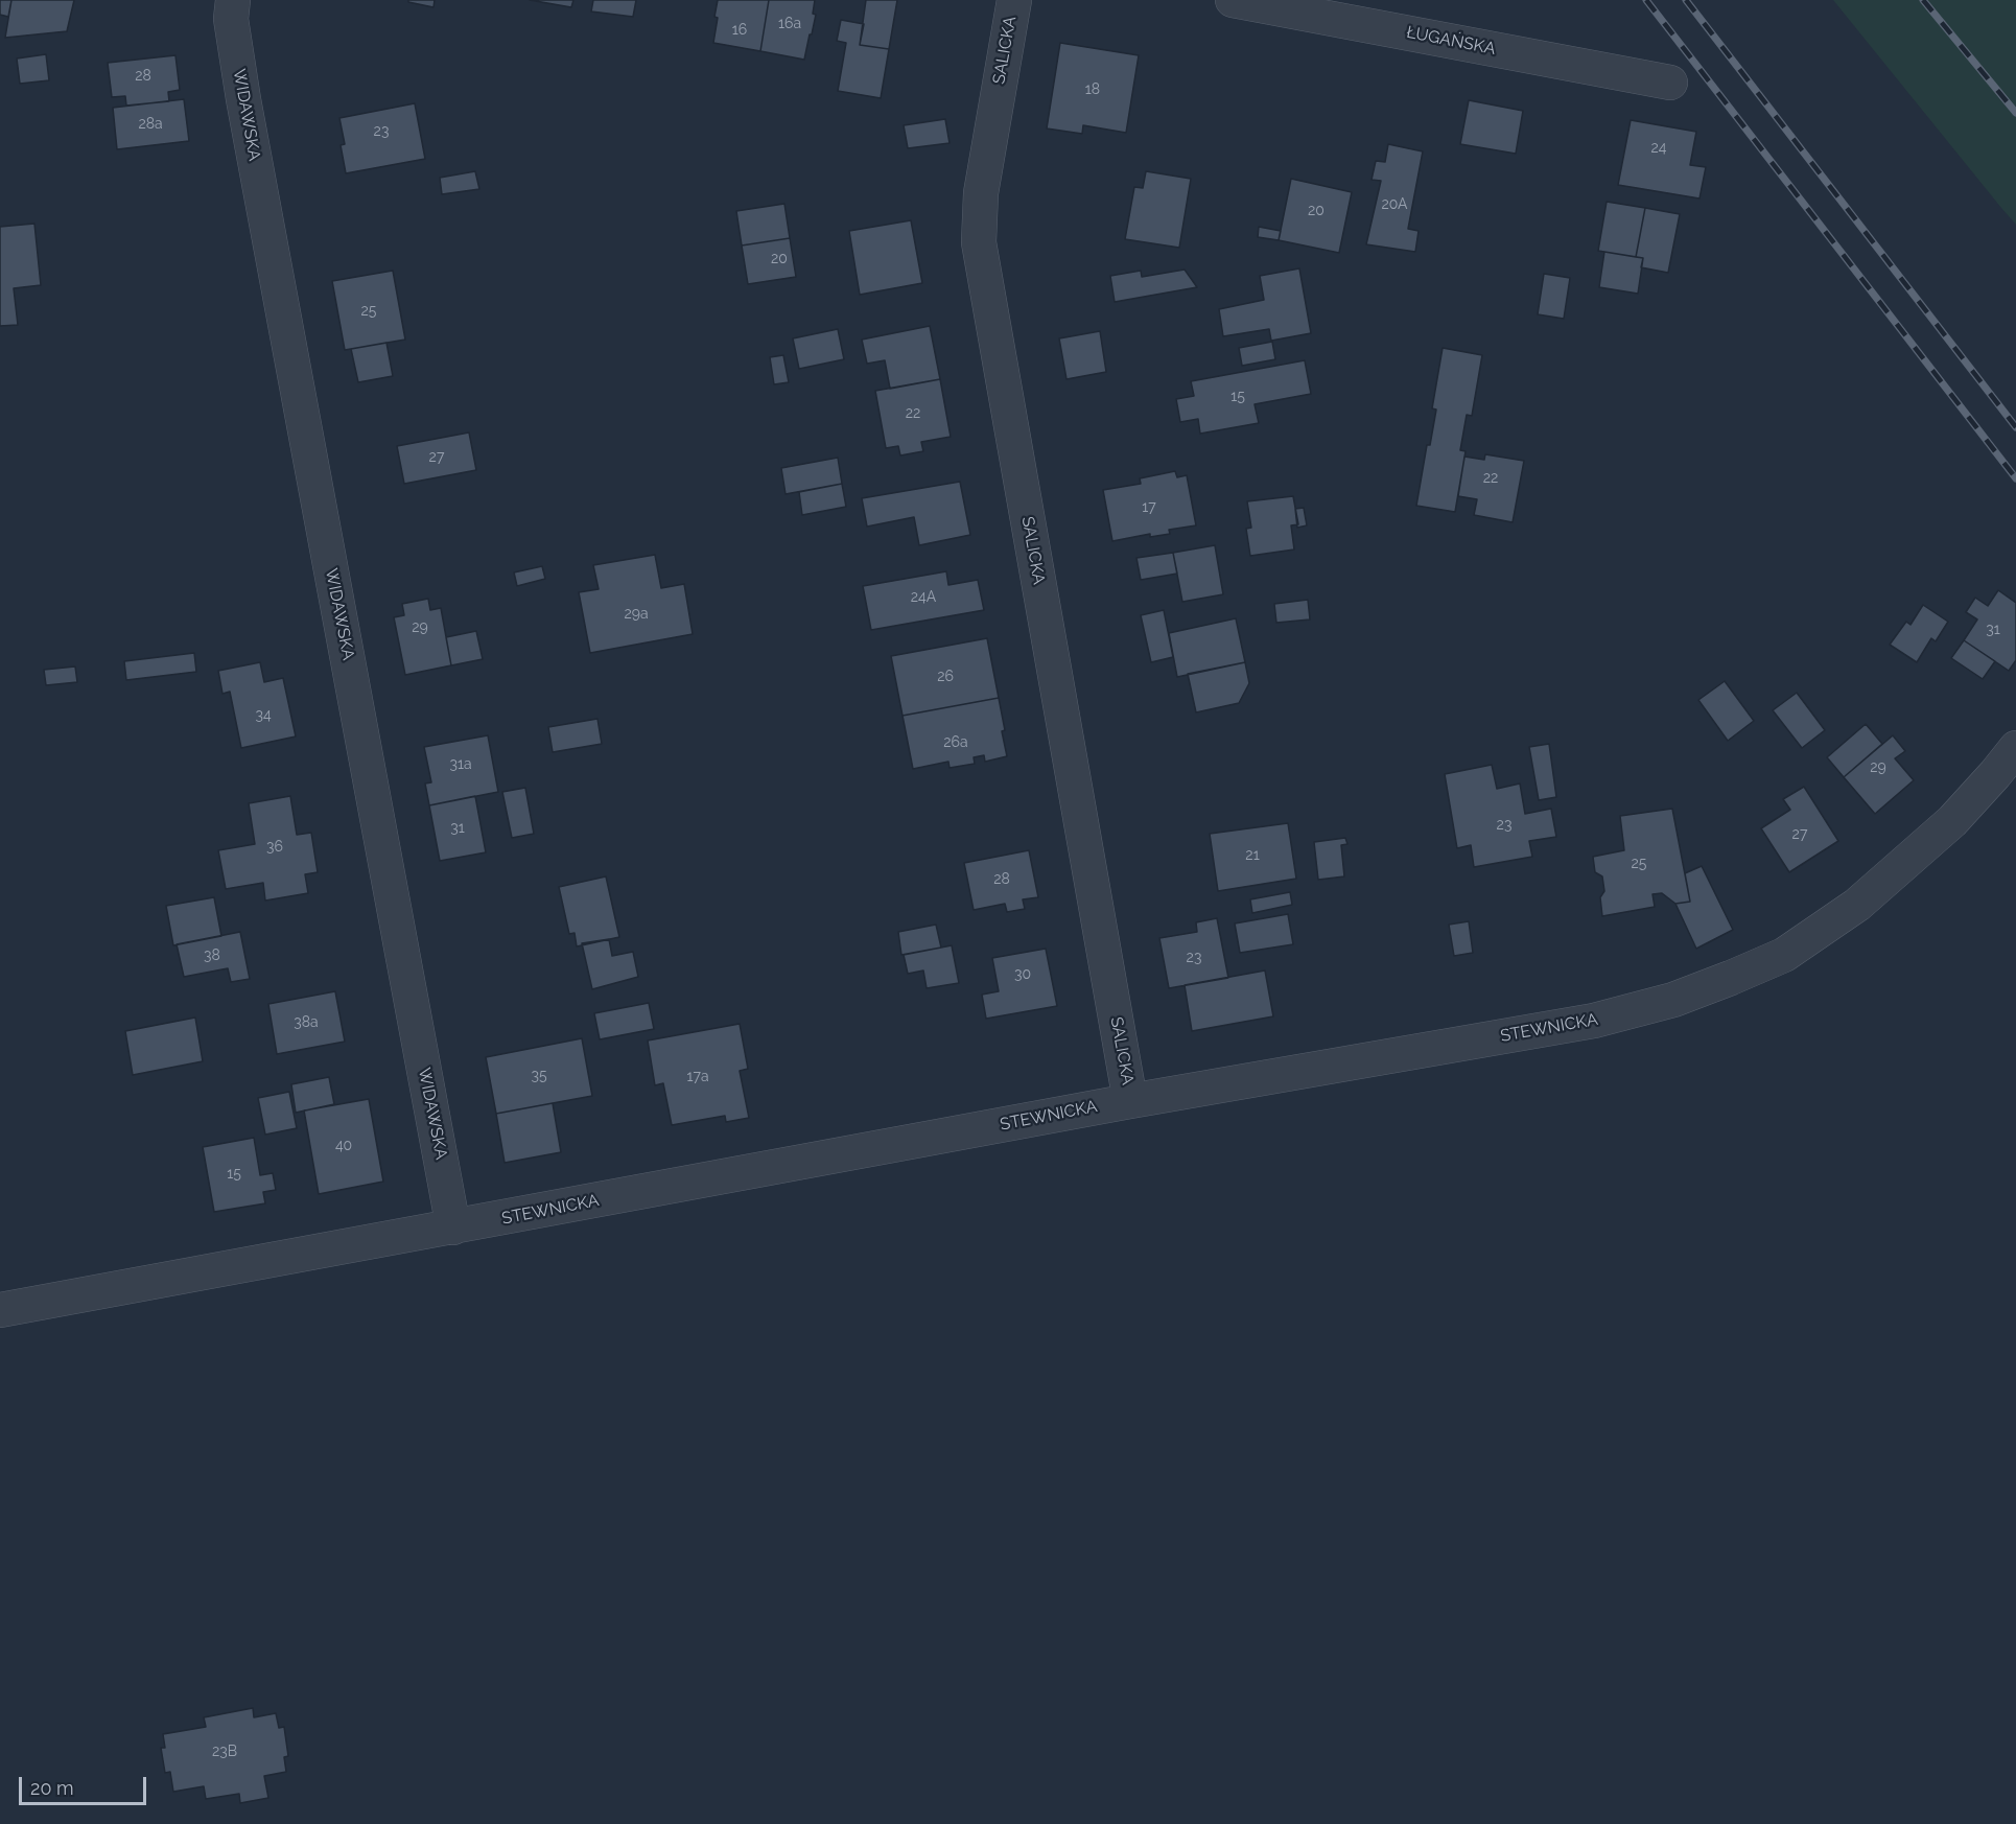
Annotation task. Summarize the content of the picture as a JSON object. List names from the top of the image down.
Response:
{
  "streets": {
    "street": [
      "ŁUGAŃSKA",
      "SALICKA",
      "WIDAWSKA",
      "STEWNICKA"
    ]
  },
  "crossings": [
    ["SALICKA", "STEWNICKA"],
    ["WIDAWSKA", "STEWNICKA"]
  ],
  "house_numbers": [
    "16a",
    "16",
    "28",
    "18",
    "28a",
    "23",
    "24",
    "20A",
    "20",
    "20",
    "25",
    "15",
    "22",
    "27",
    "22",
    "17",
    "24A",
    "29a",
    "29",
    "31",
    "26",
    "34",
    "26a",
    "31a",
    "29",
    "23",
    "31",
    "27",
    "36",
    "21",
    "25",
    "28",
    "38",
    "23",
    "30",
    "38a",
    "35",
    "17a",
    "40",
    "15",
    "23B"
  ],
  "scale_bar": "20 m"
}
